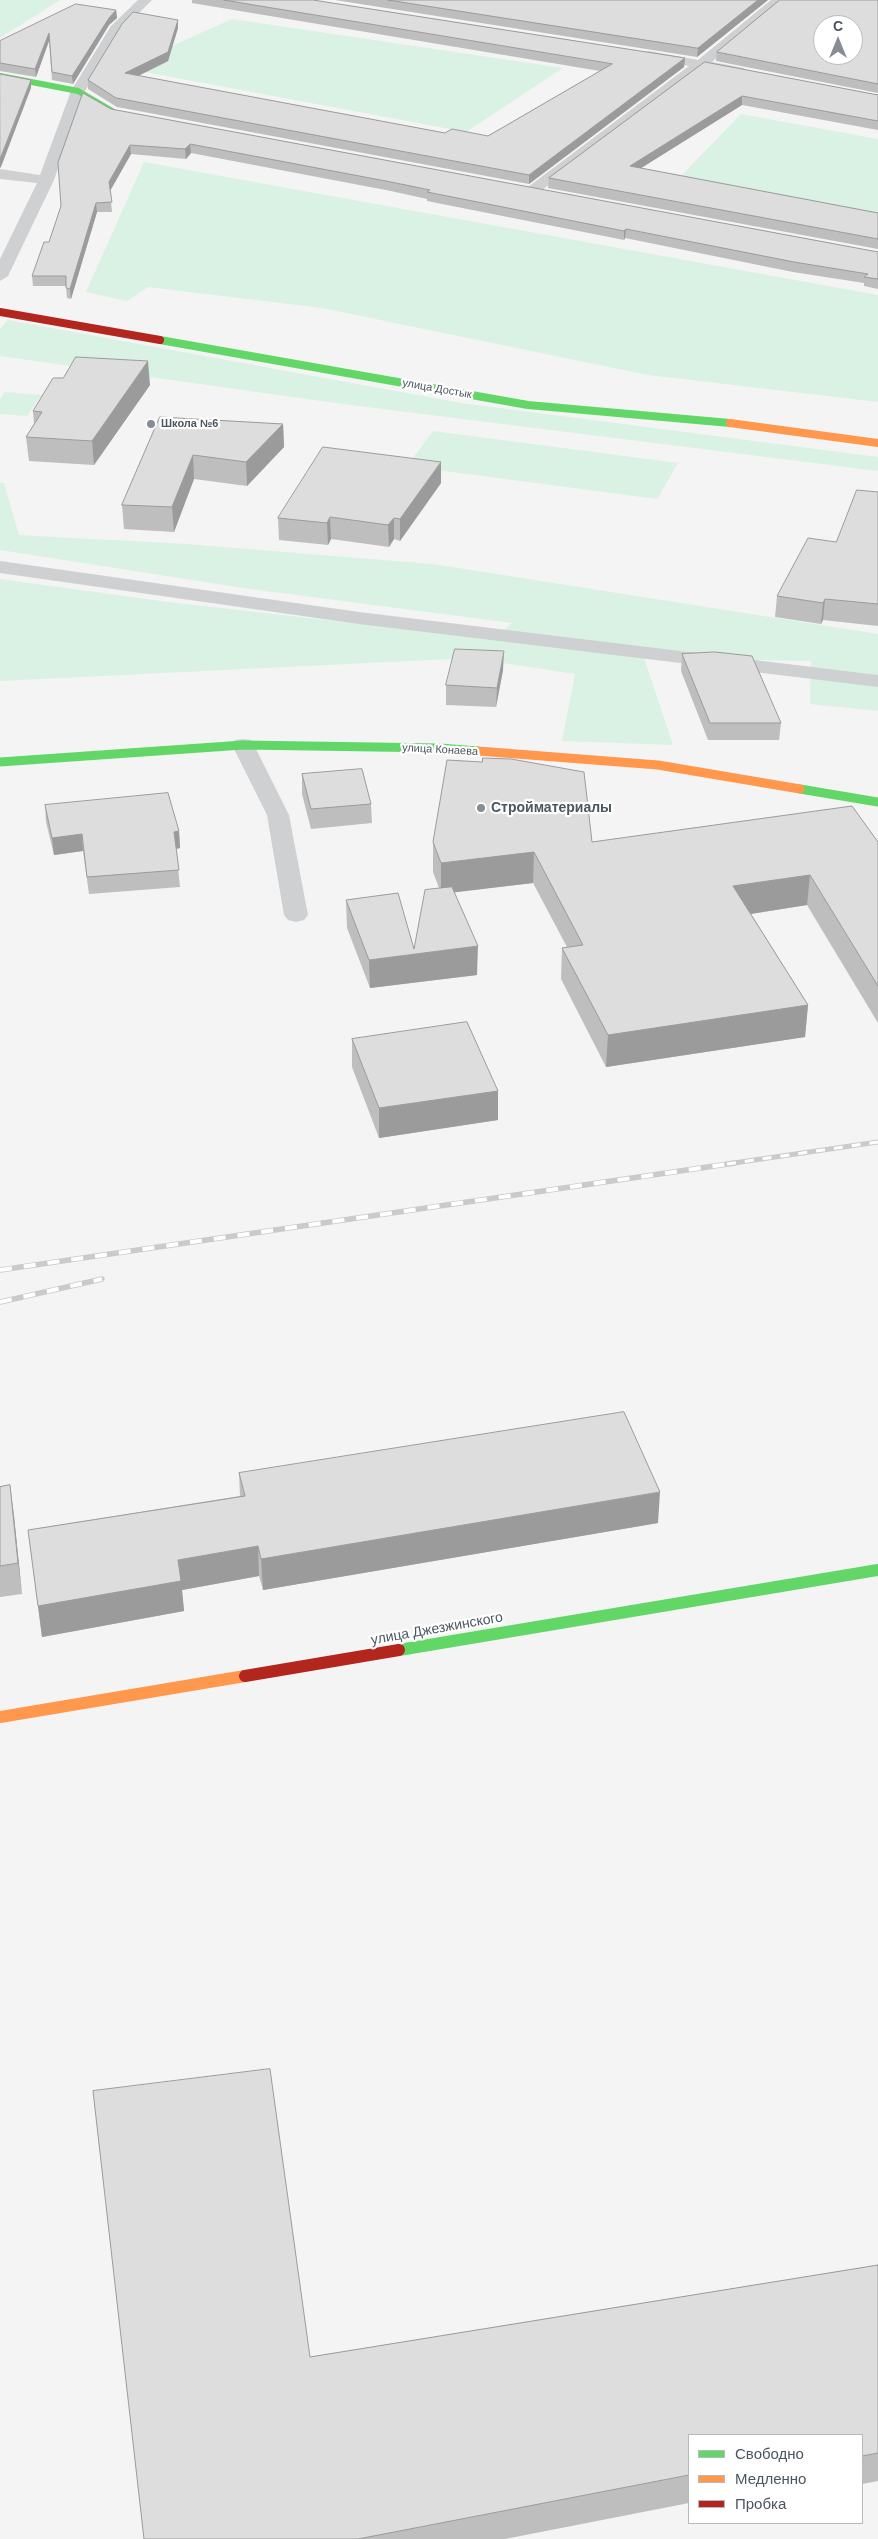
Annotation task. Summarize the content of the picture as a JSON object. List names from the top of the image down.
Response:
{
  "streets": {
    "street": ["улица Достык", "улица Конаева", "улица Джезжинского"]
  },
  "places": ["Школа №6", "Стройматериалы"],
  "legend": ["Свободно", "Медленно", "Пробка"],
  "north": "top"
}
